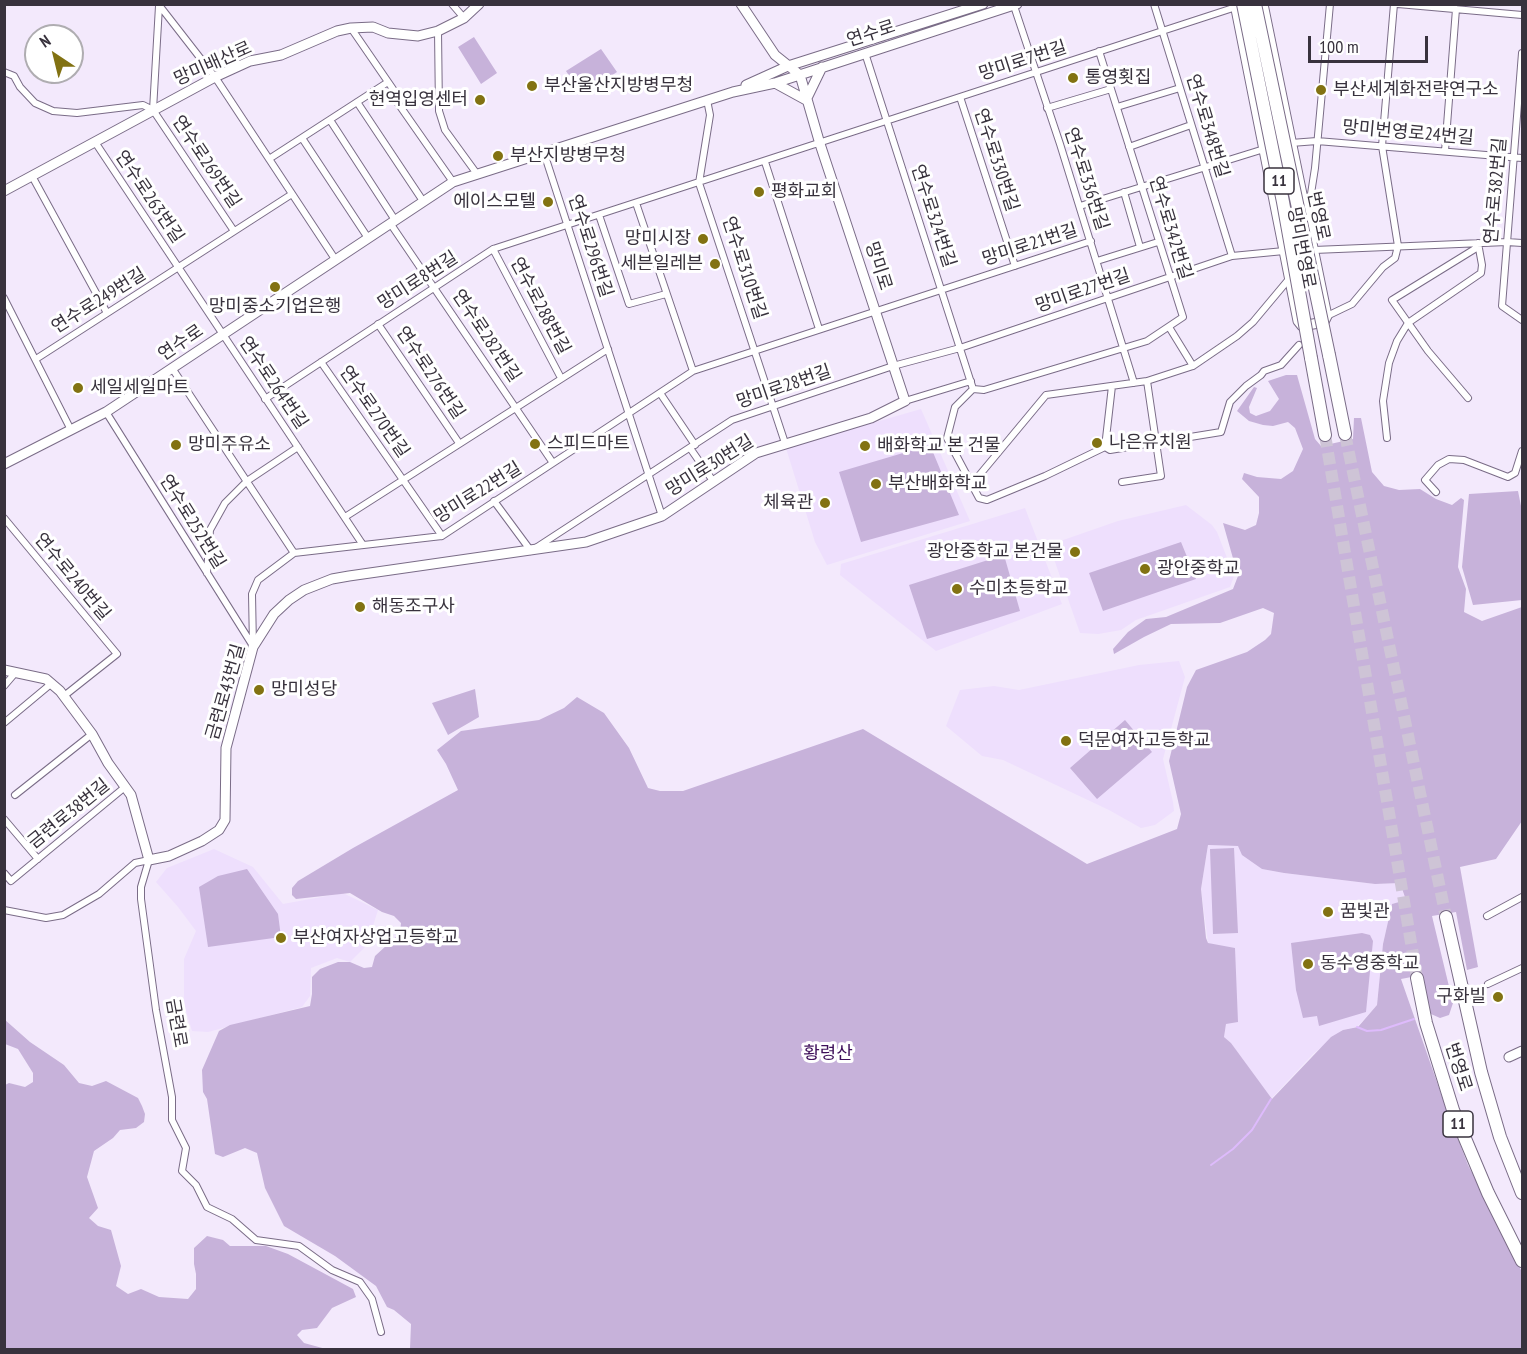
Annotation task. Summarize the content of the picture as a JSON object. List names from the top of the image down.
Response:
{
  "streets": {
    "highway": ["11", "번영로"],
    "street": [
      "연수로",
      "망미로7번길",
      "망미배산로",
      "연수로348번길",
      "망미번영로24번길",
      "연수로330번길",
      "연수로269번길",
      "연수로336번길",
      "연수로382번길",
      "연수로263번길",
      "연수로324번길",
      "연수로342번길",
      "망미로21번길",
      "연수로296번길",
      "망미번영로",
      "망미로",
      "연수로310번길",
      "망미로8번길",
      "망미로27번길",
      "연수로249번길",
      "연수로288번길",
      "연수로282번길",
      "연수로276번길",
      "연수로264번길",
      "망미로28번길",
      "연수로270번길",
      "망미로30번길",
      "망미로22번길",
      "연수로252번길",
      "연수로240번길",
      "금련로43번길",
      "금련로38번길",
      "금련로"
    ]
  },
  "crossings": [
    ["연수로", "연수로336번길"],
    ["연수로", "연수로263번길"],
    ["연수로", "연수로324번길"],
    ["연수로", "연수로296번길"],
    ["연수로", "망미로"],
    ["연수로", "연수로310번길"],
    ["연수로", "연수로282번길"],
    ["연수로", "연수로264번길"],
    ["연수로", "연수로252번길"],
    ["망미로7번길", "연수로348번길"],
    ["망미로7번길", "연수로330번길"],
    ["망미로7번길", "연수로336번길"],
    ["망미로7번길", "연수로324번길"],
    ["망미로7번길", "번영로"],
    ["망미로7번길", "연수로342번길"],
    ["망미로7번길", "망미번영로"],
    ["망미로7번길", "망미로"],
    ["망미로7번길", "망미로8번길"],
    ["망미배산로", "연수로269번길"],
    ["망미배산로", "연수로263번길"],
    ["연수로348번길", "망미로27번길"],
    ["망미번영로24번길", "연수로382번길"],
    ["망미번영로24번길", "망미번영로"],
    ["연수로330번길", "망미로21번길"],
    ["연수로269번길", "연수로263번길"],
    ["연수로336번길", "연수로342번길"],
    ["연수로336번길", "망미로21번길"],
    ["연수로336번길", "망미로27번길"],
    ["연수로263번길", "연수로249번길"],
    ["연수로263번길", "연수로264번길"],
    ["연수로324번길", "망미로21번길"],
    ["연수로324번길", "망미로27번길"],
    ["번영로", "망미번영로"],
    ["연수로342번길", "망미로27번길"],
    ["망미로21번길", "망미로"],
    ["망미로21번길", "망미로22번길"],
    ["연수로296번길", "망미로8번길"],
    ["연수로296번길", "망미로28번길"],
    ["연수로296번길", "망미로30번길"],
    ["연수로296번길", "망미로22번길"],
    ["망미번영로", "망미로27번길"],
    ["망미로", "망미로8번길"],
    ["망미로", "망미로27번길"],
    ["망미로", "망미로28번길"],
    ["망미로", "망미로30번길"],
    ["망미로", "망미로22번길"],
    ["연수로310번길", "망미로8번길"],
    ["연수로310번길", "망미로28번길"],
    ["연수로310번길", "망미로30번길"],
    ["연수로310번길", "망미로22번길"],
    ["망미로8번길", "연수로288번길"],
    ["망미로8번길", "연수로282번길"],
    ["망미로8번길", "연수로276번길"],
    ["망미로8번길", "연수로264번길"],
    ["망미로8번길", "연수로270번길"],
    ["망미로27번길", "망미로28번길"],
    ["연수로282번길", "연수로276번길"],
    ["연수로282번길", "망미로22번길"],
    ["연수로276번길", "연수로270번길"],
    ["연수로264번길", "연수로270번길"],
    ["연수로264번길", "망미로22번길"],
    ["연수로264번길", "연수로252번길"],
    ["망미로28번길", "망미로30번길"],
    ["망미로28번길", "금련로43번길"],
    ["연수로270번길", "망미로22번길"],
    ["망미로30번길", "금련로43번길"],
    ["연수로252번길", "금련로43번길"],
    ["연수로240번길", "금련로"],
    ["금련로43번길", "금련로"],
    ["금련로38번길", "금련로"]
  ],
  "parks": ["황령산"],
  "places": [
    "통영횟집",
    "부산울산지방병무청",
    "부산세계화전략연구소",
    "현역입영센터",
    "부산지방병무청",
    "평화교회",
    "에이스모텔",
    "망미시장",
    "세븐일레븐",
    "망미중소기업은행",
    "세일세일마트",
    "나은유치원",
    "스피드마트",
    "망미주유소",
    "배화학교 본 건물",
    "부산배화학교",
    "체육관",
    "광안중학교 본건물",
    "광안중학교",
    "수미초등학교",
    "해동조구사",
    "망미성당",
    "덕문여자고등학교",
    "꿈빛관",
    "부산여자상업고등학교",
    "동수영중학교",
    "구화빌"
  ],
  "scale_bar": "100 m",
  "north": "top left"
}
